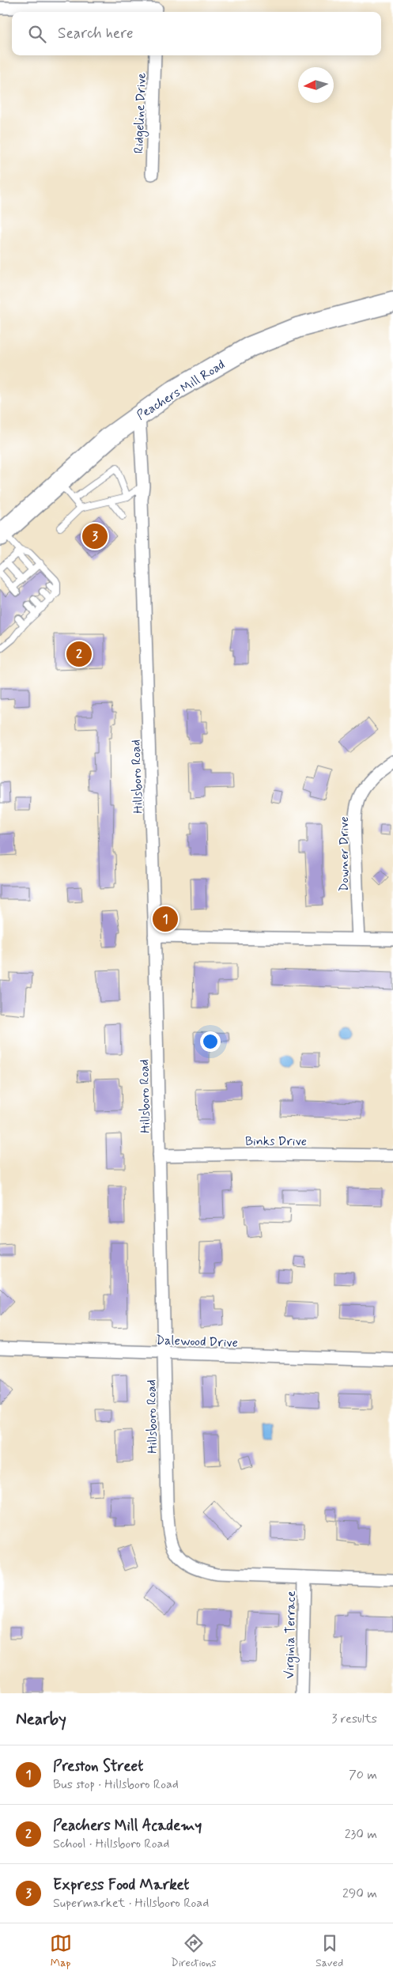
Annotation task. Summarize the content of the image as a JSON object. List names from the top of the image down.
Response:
{
  "streets": {
    "main road": ["Peachers Mill Road"],
    "street": [
      "Ridgeline Drive",
      "Hillsboro Road",
      "Downer Drive",
      "Binks Drive",
      "Dalewood Drive",
      "Virginia Terrace"
    ]
  },
  "crossings": [
    ["Peachers Mill Road", "Hillsboro Road"],
    ["Hillsboro Road", "Binks Drive"],
    ["Hillsboro Road", "Dalewood Drive"],
    ["Hillsboro Road", "Virginia Terrace"]
  ],
  "north": "left",
  "page": {
    "search": "Search here",
    "pins": ["3", "2", "1"],
    "heading": ["Nearby", "3 results"],
    "list": [
      {
        "mark": "1",
        "name": "Preston Street",
        "note": "Bus stop · Hillsboro Road",
        "value": "70 m"
      },
      {
        "mark": "2",
        "name": "Peachers Mill Academy",
        "note": "School · Hillsboro Road",
        "value": "230 m"
      },
      {
        "mark": "3",
        "name": "Express Food Market",
        "note": "Supermarket · Hillsboro Road",
        "value": "290 m"
      }
    ],
    "nav": ["Map", "Directions", "Saved"]
  }
}
